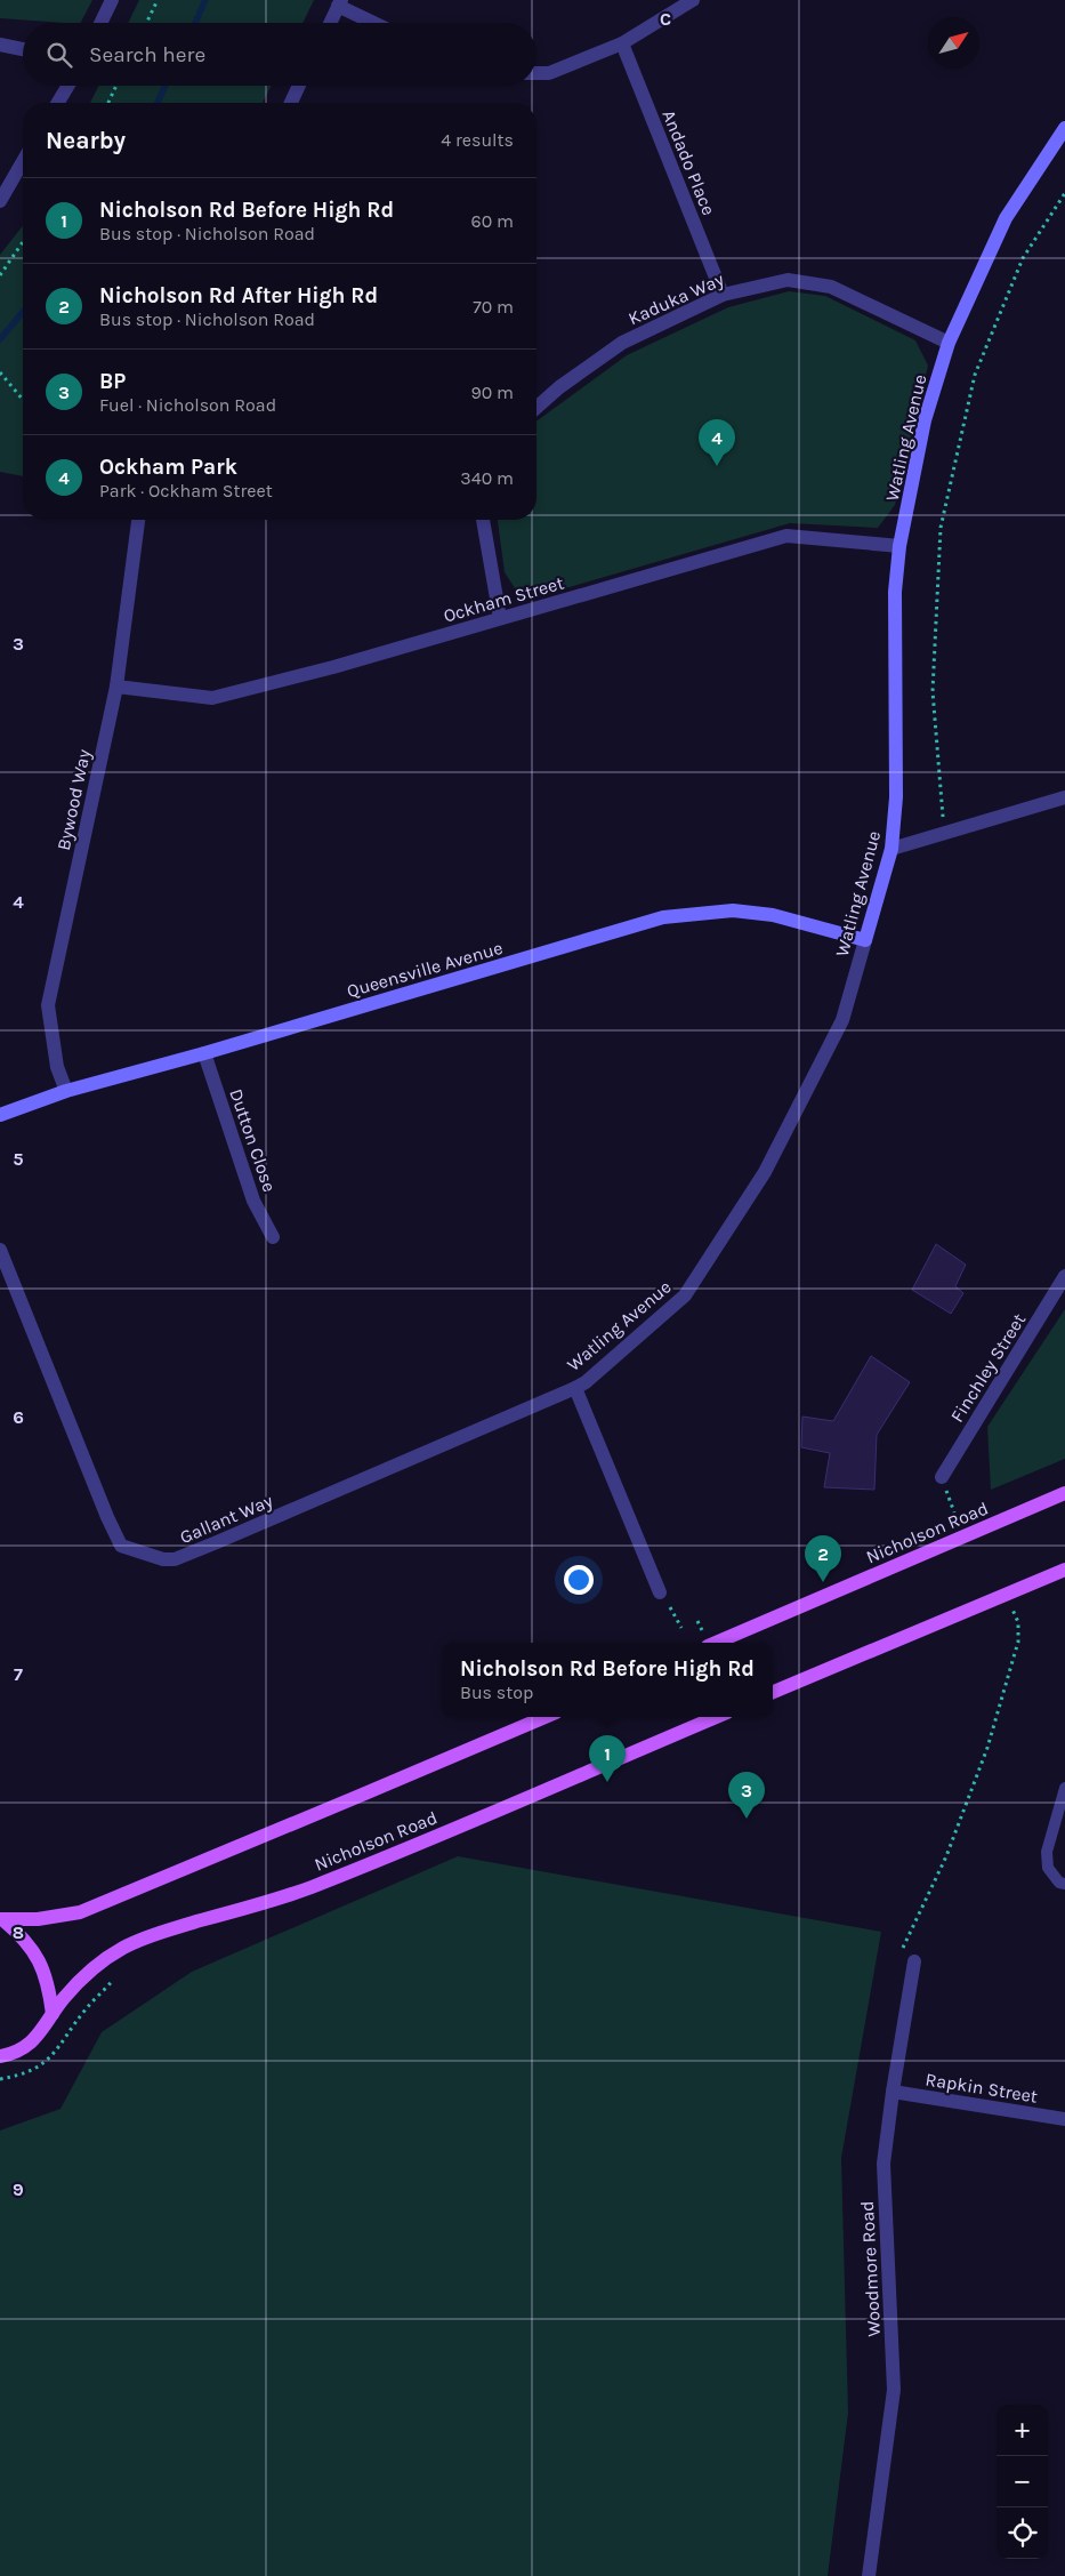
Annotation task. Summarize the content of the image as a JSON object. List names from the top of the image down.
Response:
{
  "streets": {
    "main road": ["Nicholson Road"],
    "street": [
      "Andado Place",
      "Kaduka Way",
      "Watling Avenue",
      "Ockham Street",
      "Bywood Way",
      "Queensville Avenue",
      "Dutton Close",
      "Finchley Street",
      "Gallant Way",
      "Rapkin Street",
      "Woodmore Road"
    ]
  },
  "crossings": [
    ["Andado Place", "Kaduka Way"],
    ["Kaduka Way", "Watling Avenue"],
    ["Watling Avenue", "Ockham Street"],
    ["Watling Avenue", "Queensville Avenue"],
    ["Watling Avenue", "Gallant Way"],
    ["Ockham Street", "Bywood Way"],
    ["Bywood Way", "Queensville Avenue"],
    ["Queensville Avenue", "Dutton Close"],
    ["Rapkin Street", "Woodmore Road"]
  ],
  "north": "top right",
  "page": {
    "search": "Search here",
    "heading": ["Nearby", "4 results"],
    "list": [
      {
        "mark": "1",
        "name": "Nicholson Rd Before High Rd",
        "note": "Bus stop · Nicholson Road",
        "value": "60 m"
      },
      {
        "mark": "2",
        "name": "Nicholson Rd After High Rd",
        "note": "Bus stop · Nicholson Road",
        "value": "70 m"
      },
      {
        "mark": "3",
        "name": "BP",
        "note": "Fuel · Nicholson Road",
        "value": "90 m"
      },
      {
        "mark": "4",
        "name": "Ockham Park",
        "note": "Park · Ockham Street",
        "value": "340 m"
      }
    ],
    "pins": [
      "4",
      "2",
      "1",
      "3"
    ],
    "popup": ["Nicholson Rd Before High Rd", "Bus stop"],
    "map_buttons": ["+", "−"]
  },
  "grid": {
    "columns": ["C"],
    "rows": [
      "3",
      "4",
      "5",
      "6",
      "7",
      "8",
      "9"
    ]
  }
}
